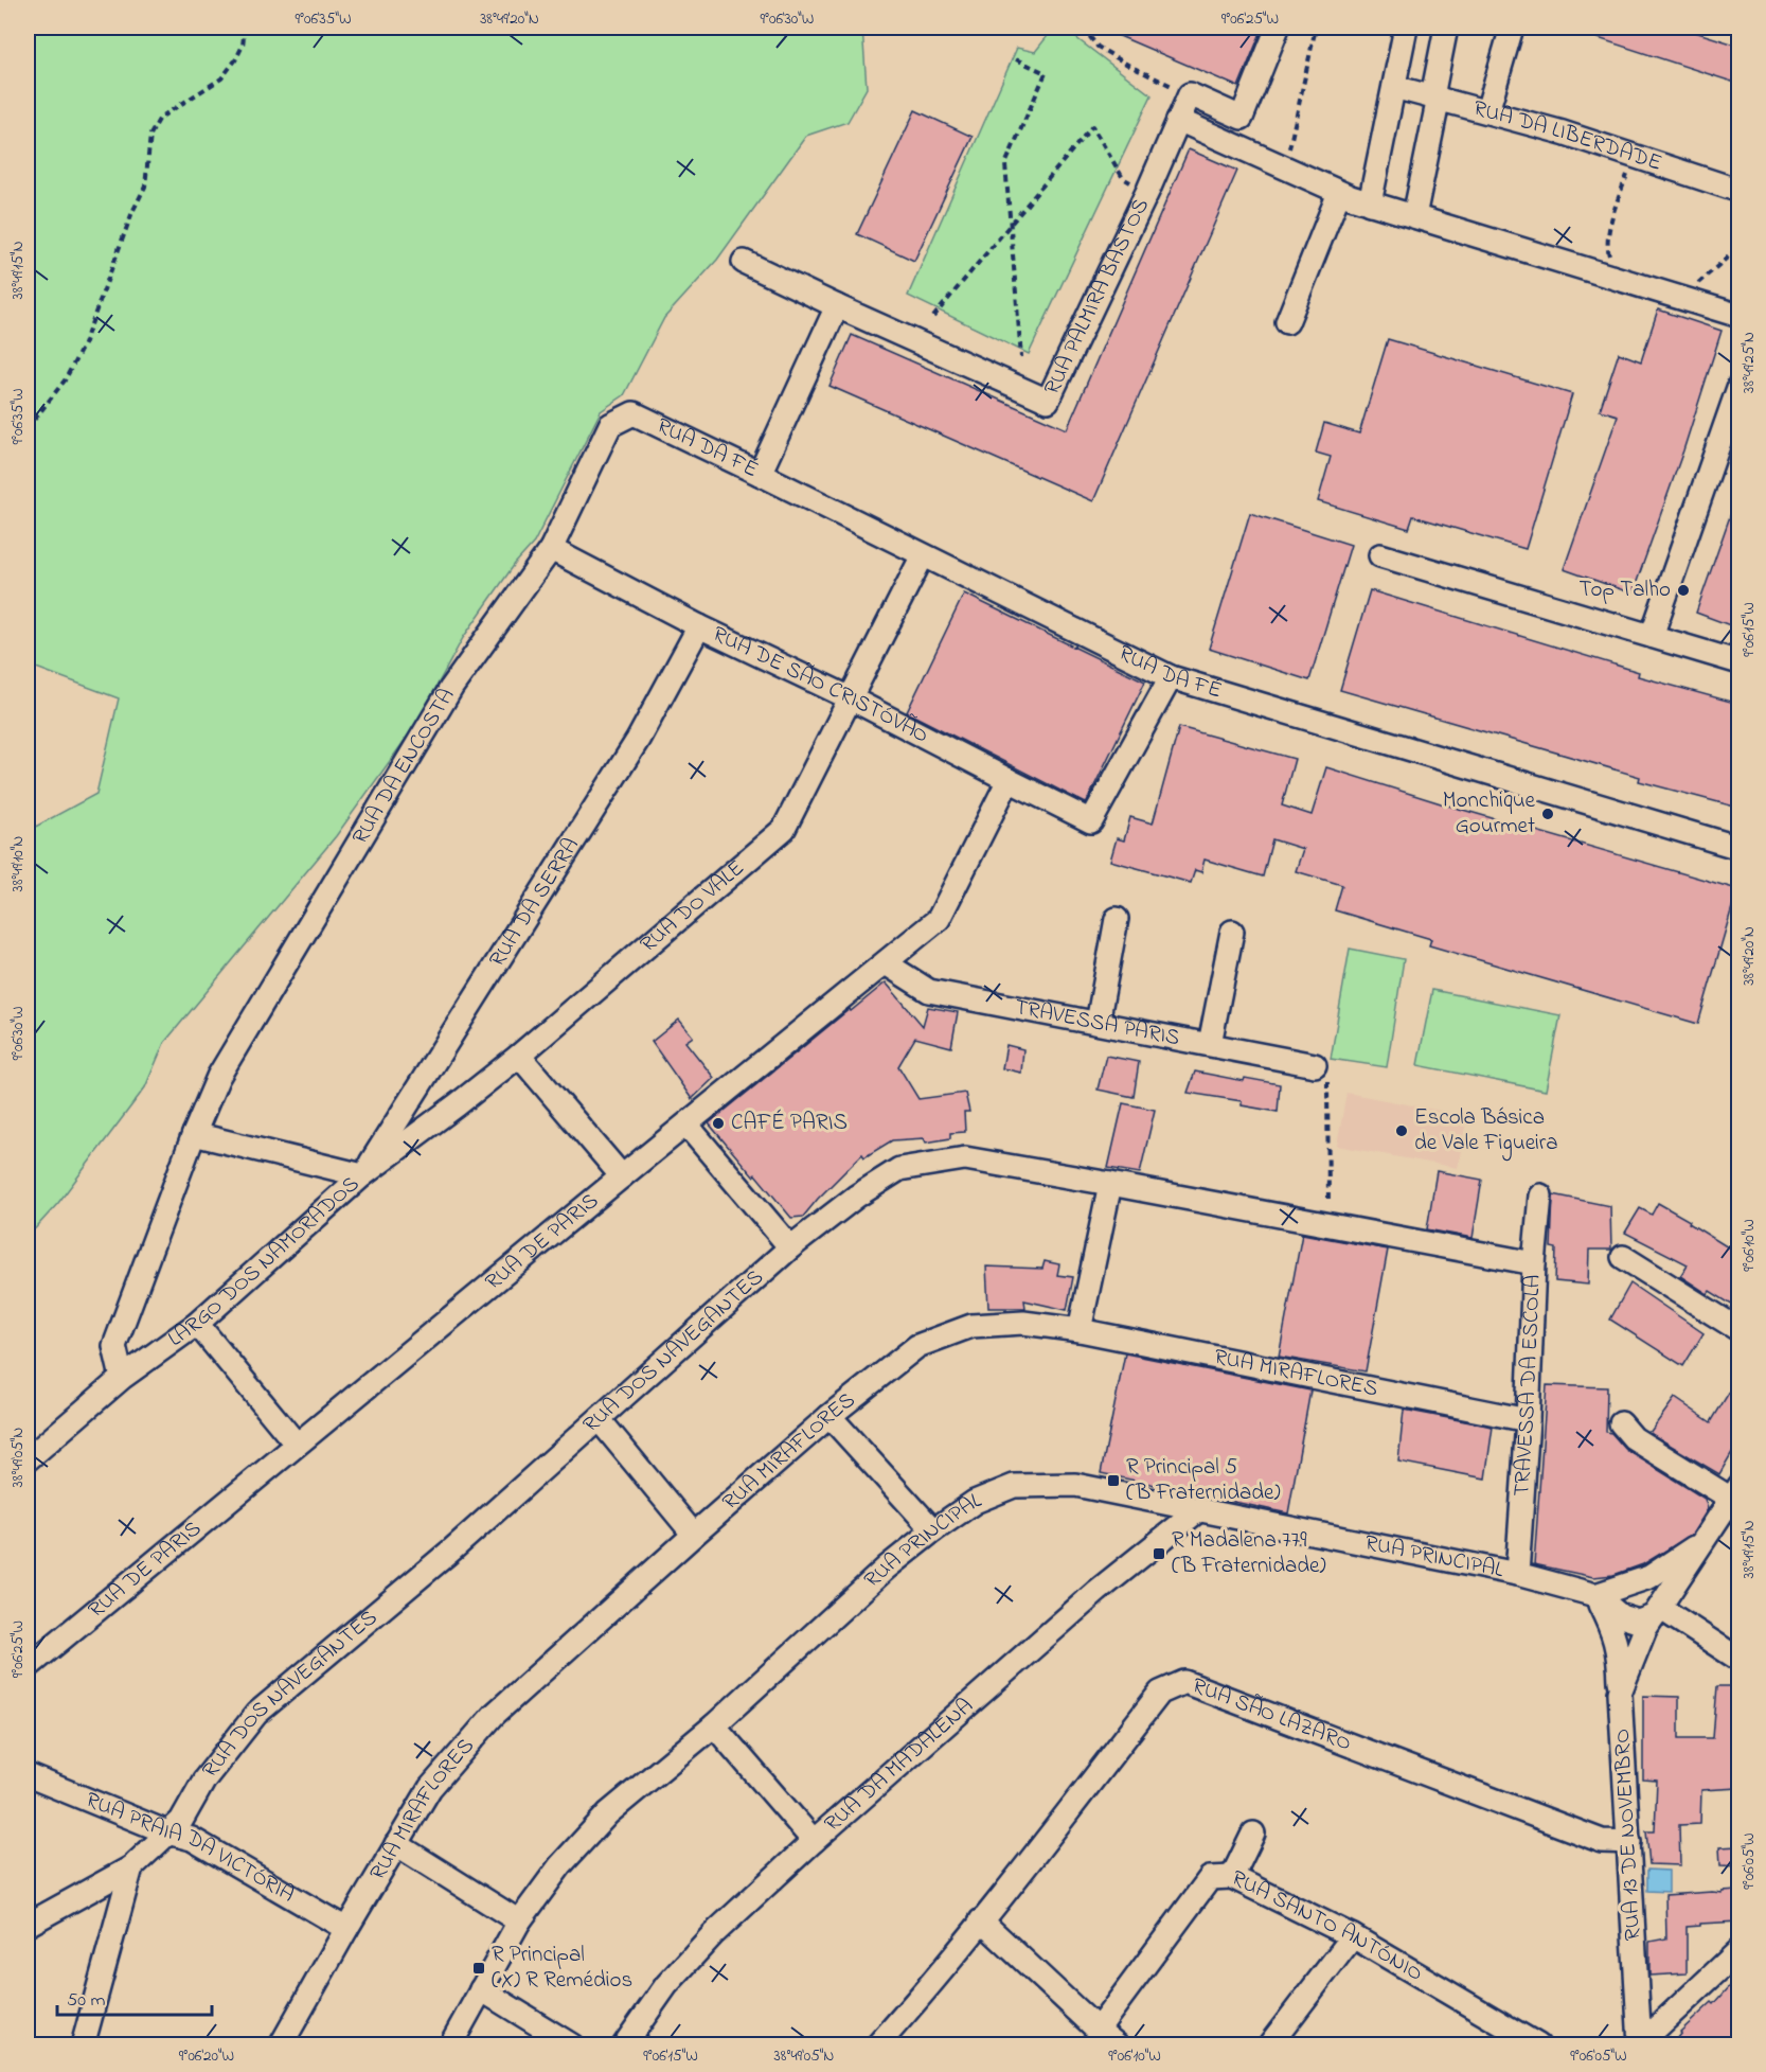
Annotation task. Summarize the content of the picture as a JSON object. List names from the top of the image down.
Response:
{
  "streets": {
    "street": [
      "RUA DA LIBERDADE",
      "RUA PALMIRA BASTOS",
      "RUA DA FÉ",
      "RUA DE SÃO CRISTÓVÃO",
      "RUA DA ENCOSTA",
      "RUA DA SERRA",
      "RUA DO VALE",
      "TRAVESSA PARIS",
      "RUA DE PARIS",
      "LARGO DOS NAMORADOS",
      "RUA DOS NAVEGANTES",
      "RUA MIRAFLORES",
      "TRAVESSA DA ESCOLA",
      "RUA PRINCIPAL",
      "RUA SÃO LÁZARO",
      "RUA DA MADALENA",
      "RUA 13 DE NOVEMBRO",
      "RUA PRAIA DA VICTÓRIA",
      "RUA SANTO ANTÓNIO"
    ]
  },
  "crossings": [
    ["RUA DA FÉ", "RUA DE SÃO CRISTÓVÃO"],
    ["RUA DA FÉ", "RUA DA ENCOSTA"],
    ["RUA DA FÉ", "RUA DO VALE"],
    ["RUA DE SÃO CRISTÓVÃO", "RUA DA ENCOSTA"],
    ["RUA DE SÃO CRISTÓVÃO", "RUA DA SERRA"],
    ["RUA DE SÃO CRISTÓVÃO", "RUA DO VALE"],
    ["RUA DE SÃO CRISTÓVÃO", "RUA DE PARIS"],
    ["RUA DA ENCOSTA", "LARGO DOS NAMORADOS"],
    ["RUA DA SERRA", "RUA DO VALE"],
    ["RUA DA SERRA", "LARGO DOS NAMORADOS"],
    ["RUA DO VALE", "LARGO DOS NAMORADOS"],
    ["TRAVESSA PARIS", "RUA DE PARIS"],
    ["RUA DOS NAVEGANTES", "TRAVESSA DA ESCOLA"],
    ["RUA DOS NAVEGANTES", "RUA PRAIA DA VICTÓRIA"],
    ["RUA MIRAFLORES", "TRAVESSA DA ESCOLA"],
    ["RUA MIRAFLORES", "RUA PRAIA DA VICTÓRIA"],
    ["TRAVESSA DA ESCOLA", "RUA PRINCIPAL"],
    ["RUA PRINCIPAL", "RUA DA MADALENA"],
    ["RUA SÃO LÁZARO", "RUA 13 DE NOVEMBRO"]
  ],
  "places": {
    "other": [
      "Top Talho",
      "Monchique Gourmet",
      "CAFÉ PARIS",
      "Escola Básica de Vale Figueira"
    ],
    "transit": ["R Principal 5 (B Fraternidade)", "R Madalena 779 (B Fraternidade)", "R Principal (X) R Remédios"]
  },
  "scale_bar": "50 m",
  "coordinates": [
    "9°06'35\"W",
    "38°49'20\"N",
    "9°06'30\"W",
    "9°06'25\"W",
    "38°49'15\"N",
    "38°49'25\"N",
    "9°06'15\"W",
    "38°49'10\"N",
    "9°06'10\"W",
    "38°49'05\"N",
    "9°06'05\"W",
    "9°06'20\"W"
  ]
}
